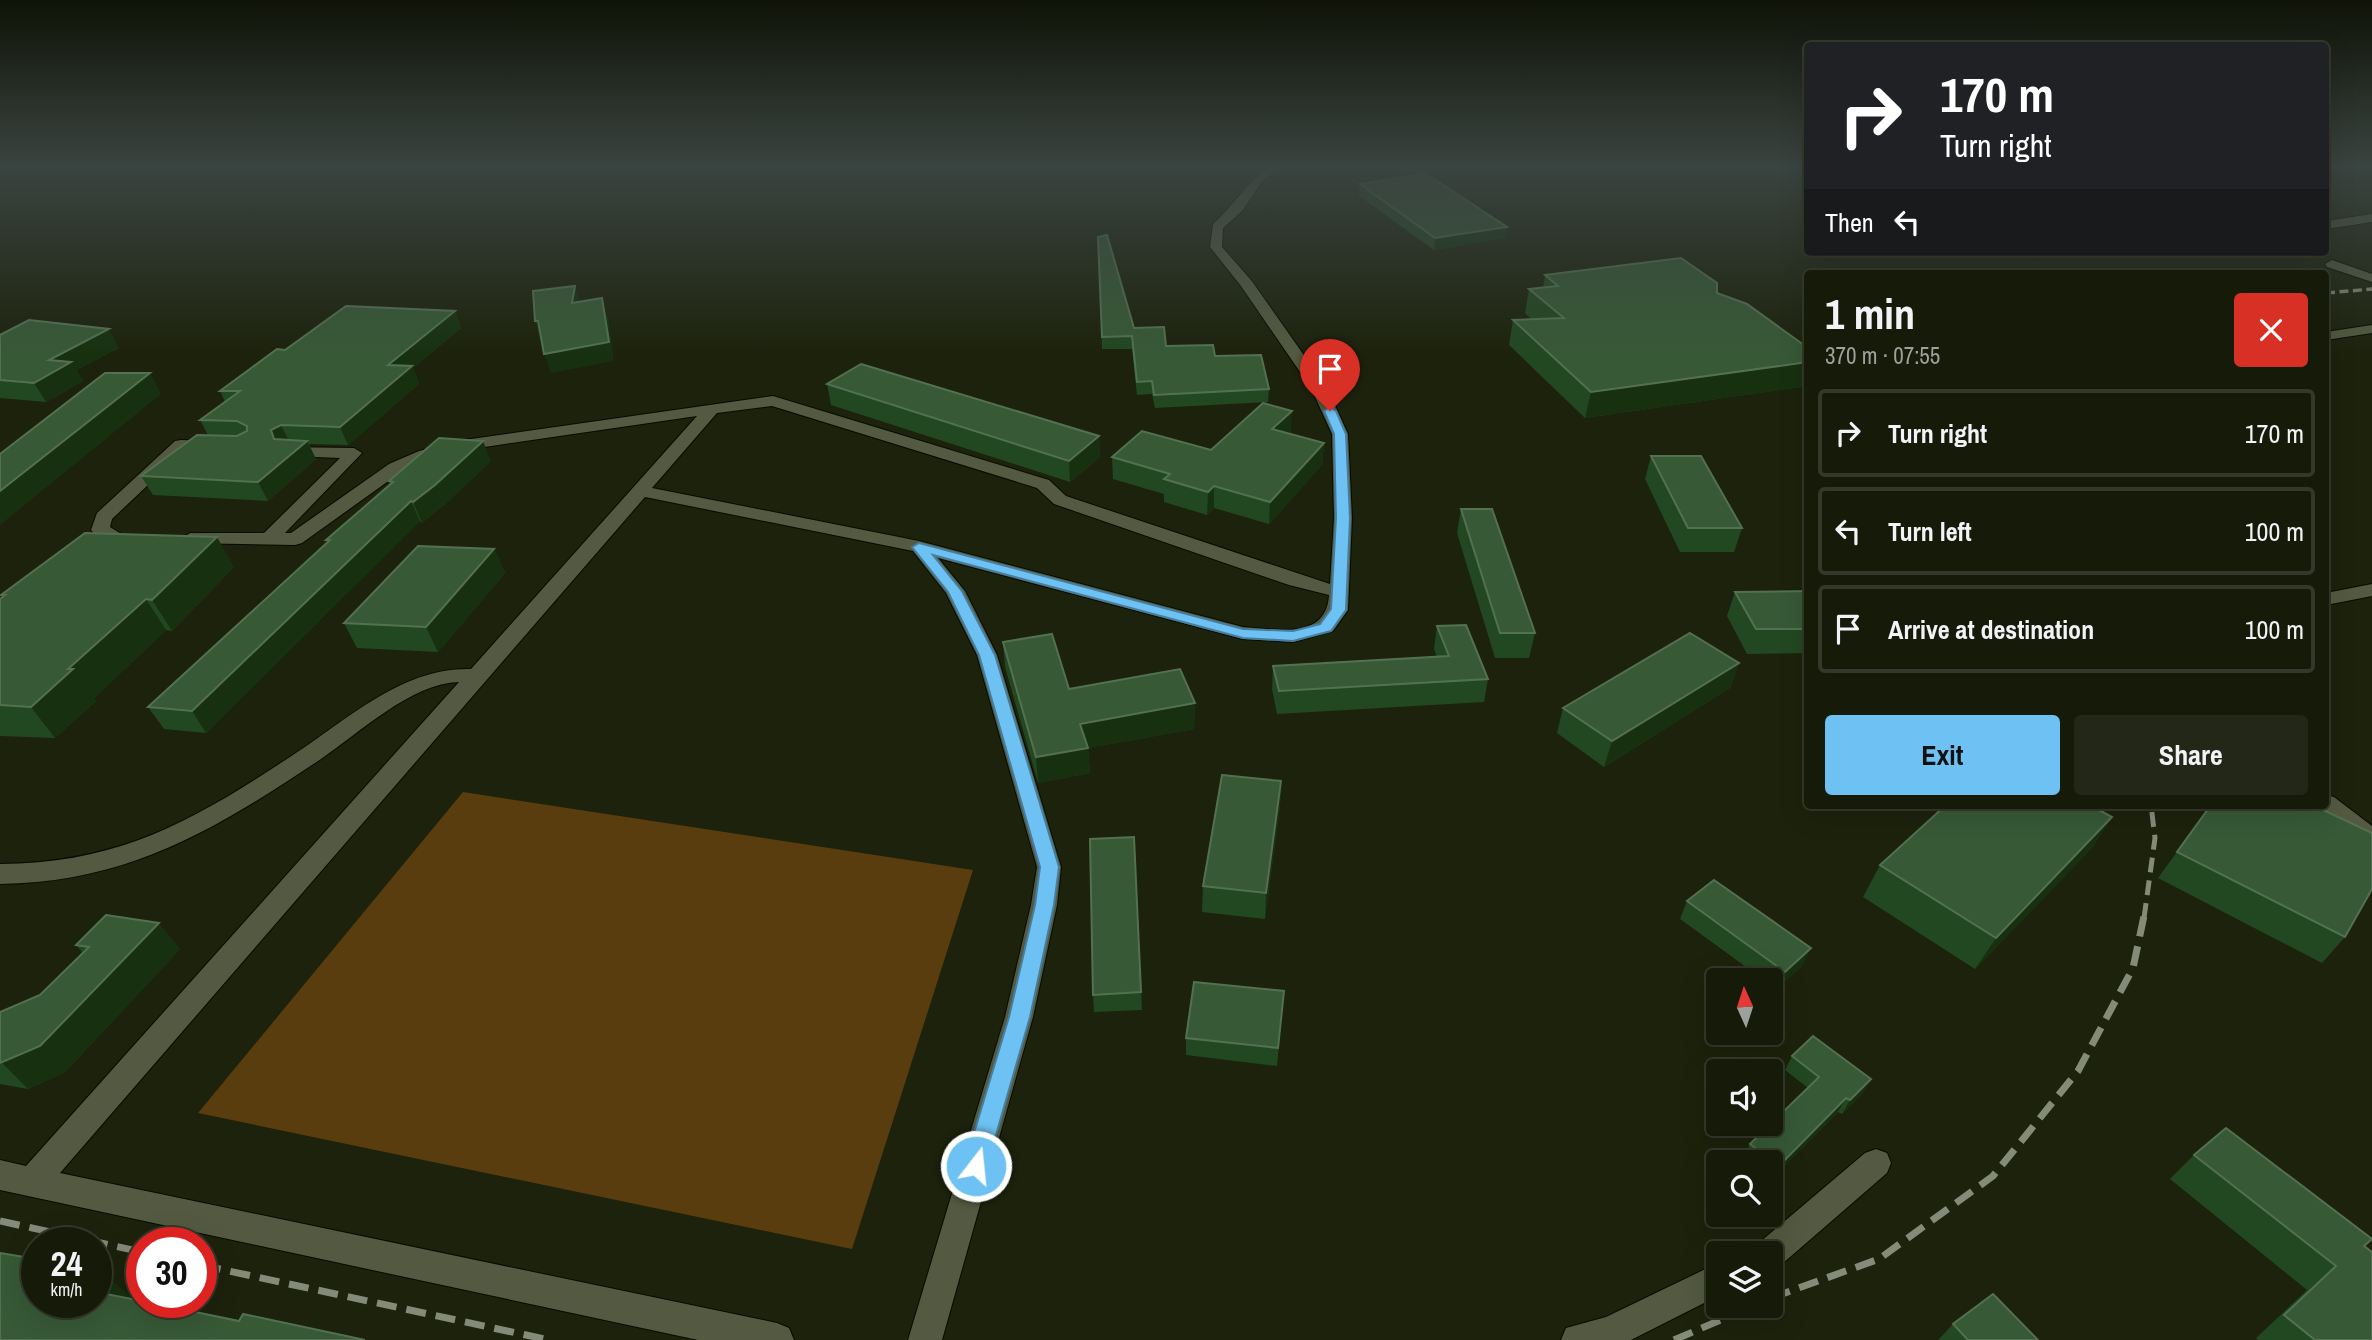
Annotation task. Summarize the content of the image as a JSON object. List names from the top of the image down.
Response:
{
  "north": "top",
  "page": {
    "turn": ["170 m", "Turn right"],
    "then": "Then",
    "heading": ["1 min", "370 m · 07:55"],
    "list": [
      {
        "name": "Turn right",
        "value": "170 m"
      },
      {
        "name": "Turn left",
        "value": "100 m"
      },
      {
        "name": "Arrive at destination",
        "value": "100 m"
      }
    ],
    "buttons": ["Exit", "Share"],
    "speed": "24 km/h",
    "limit": "30"
  }
}
